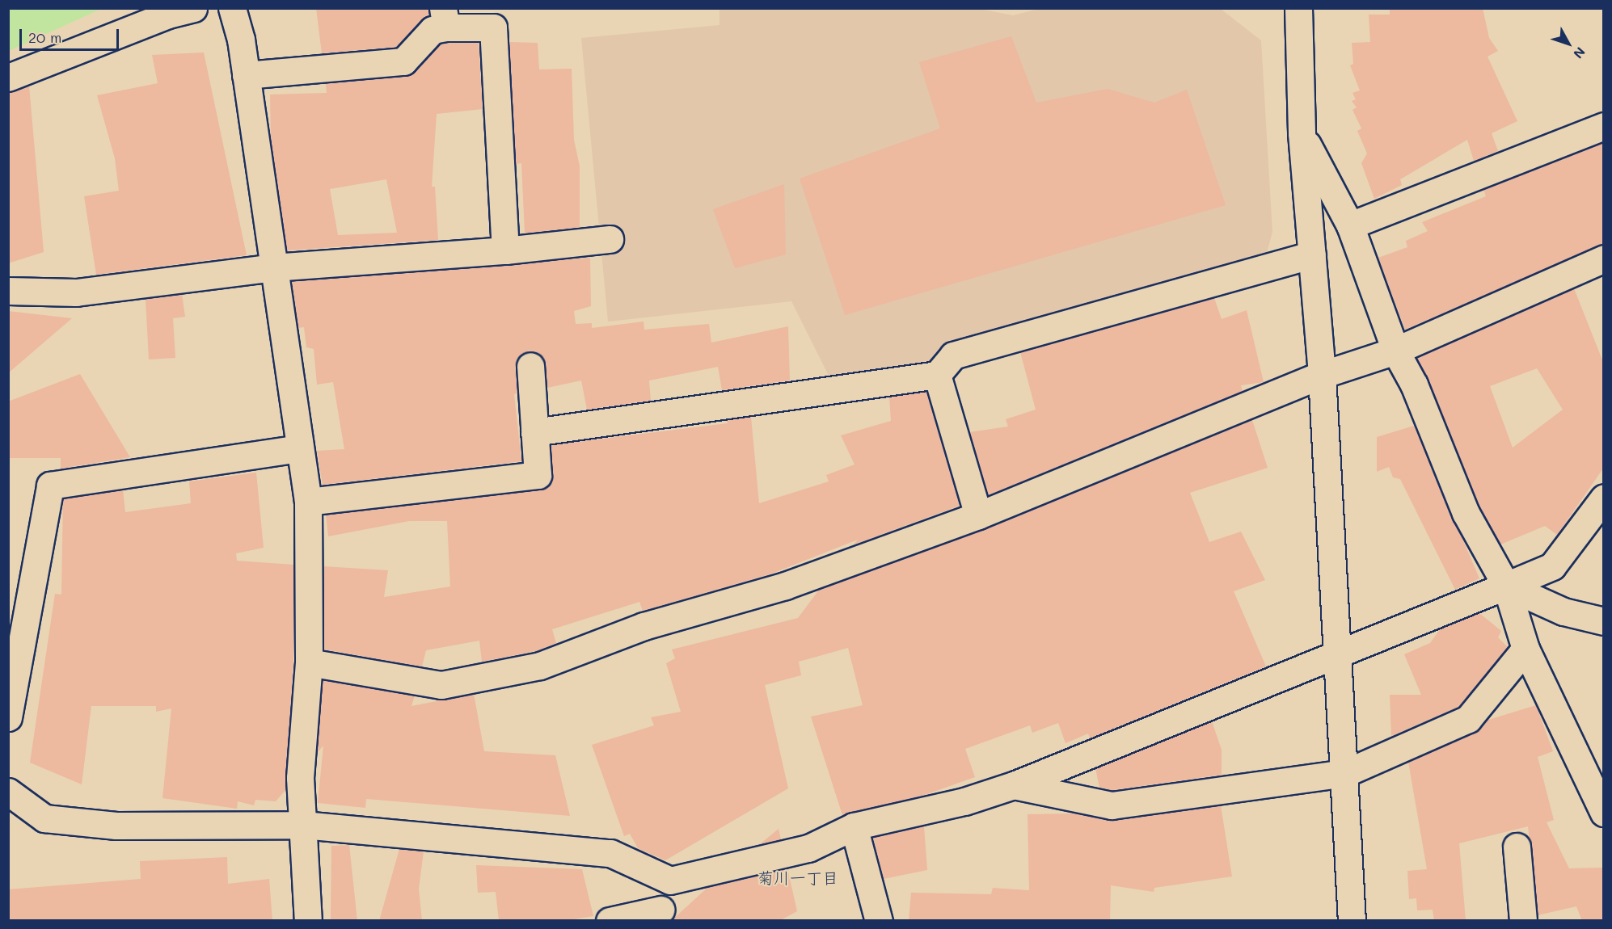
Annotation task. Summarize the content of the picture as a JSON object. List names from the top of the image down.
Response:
{
  "districts": ["菊川一丁目"],
  "scale_bar": "20 m",
  "north": "bottom right"
}
